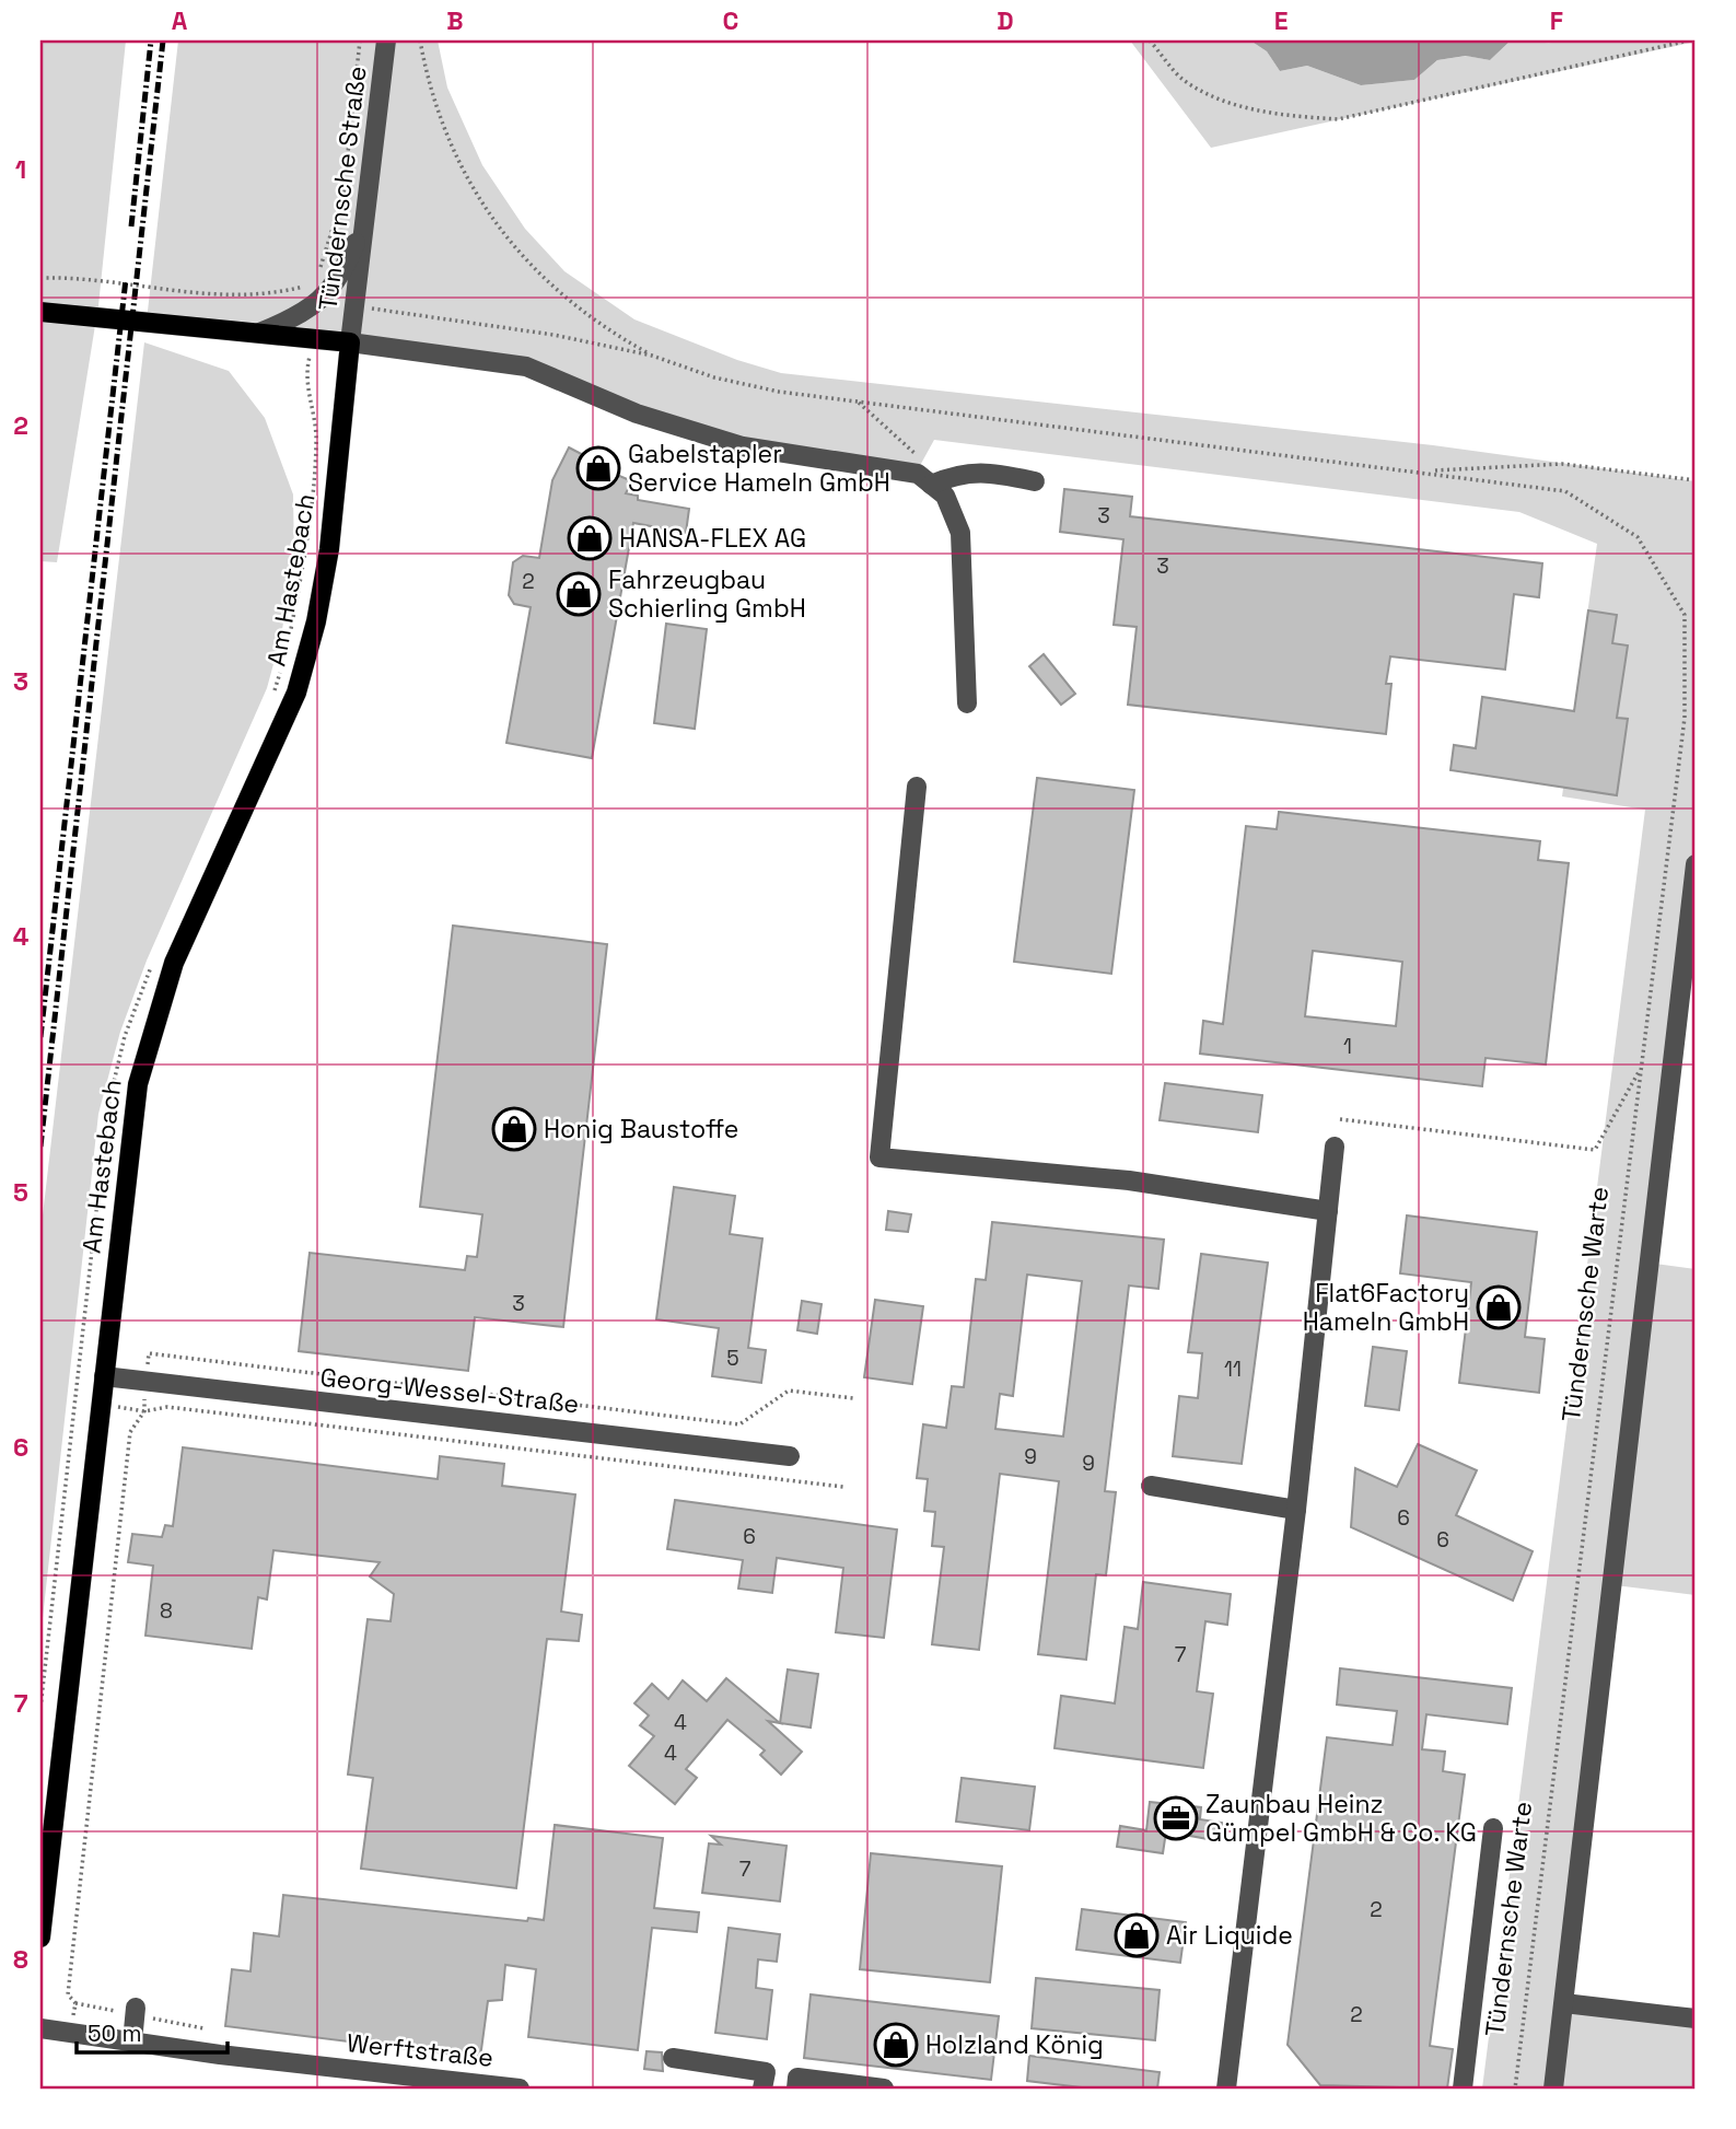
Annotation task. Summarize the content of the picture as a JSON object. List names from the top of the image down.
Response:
{
  "streets": {
    "main road": ["Am Hastebach"],
    "street": ["Tündernsche Straße", "Georg-Wessel-Straße", "Werftstraße"],
    "path": ["Tündernsche Warte"]
  },
  "crossings": [
    ["Tündernsche Straße", "Am Hastebach"],
    ["Am Hastebach", "Georg-Wessel-Straße"]
  ],
  "places": {
    "shop": [
      "Gabelstapler Service Hameln GmbH",
      "HANSA-FLEX AG",
      "Fahrzeugbau Schierling GmbH",
      "Honig Baustoffe",
      "Flat6Factory Hameln GmbH",
      "Air Liquide",
      "Holzland König"
    ],
    "office": ["Zaunbau Heinz Gümpel GmbH & Co. KG"]
  },
  "house_numbers": [
    "3",
    "3",
    "2",
    "1",
    "3",
    "5",
    "11",
    "9",
    "9",
    "6",
    "6",
    "6",
    "8",
    "7",
    "4",
    "4",
    "7",
    "2",
    "2"
  ],
  "scale_bar": "50 m",
  "grid": {
    "columns": [
      "A",
      "B",
      "C",
      "D",
      "E",
      "F"
    ],
    "rows": [
      "1",
      "2",
      "3",
      "4",
      "5",
      "6",
      "7",
      "8"
    ]
  }
}
